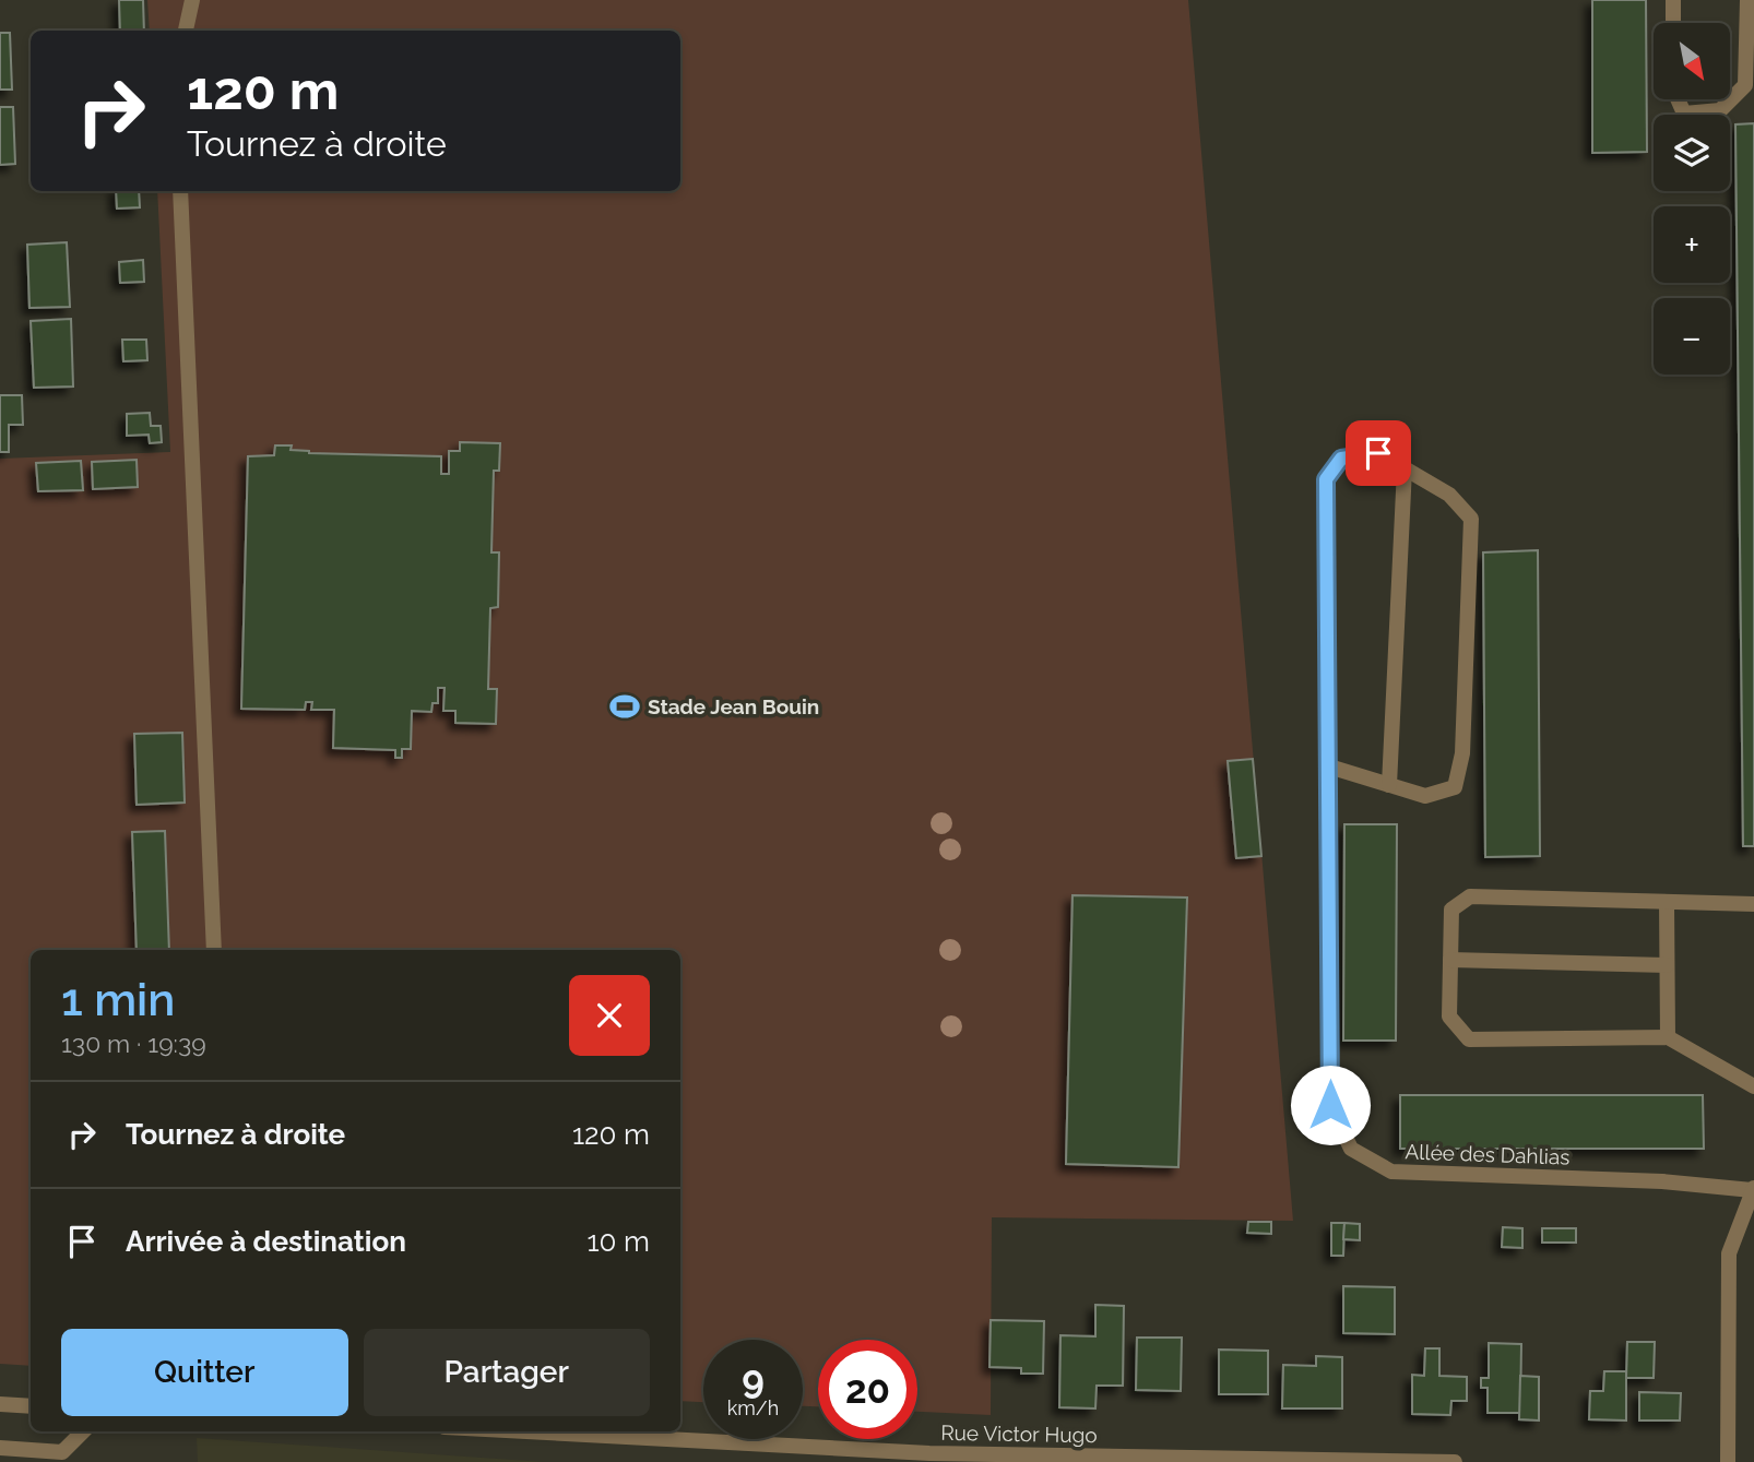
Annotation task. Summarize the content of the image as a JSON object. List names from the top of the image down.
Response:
{
  "streets": {
    "street": ["Allée des Dahlias", "Rue Victor Hugo"]
  },
  "places": {
    "sports": ["Stade Jean Bouin"]
  },
  "north": "bottom right",
  "page": {
    "map_buttons": ["+", "−"],
    "turn": ["120 m", "Tournez à droite"],
    "heading": ["1 min", "130 m · 19:39"],
    "list": [
      {
        "name": "Tournez à droite",
        "value": "120 m"
      },
      {
        "name": "Arrivée à destination",
        "value": "10 m"
      }
    ],
    "buttons": ["Quitter", "Partager"],
    "speed": "9 km/h",
    "limit": "20"
  }
}
